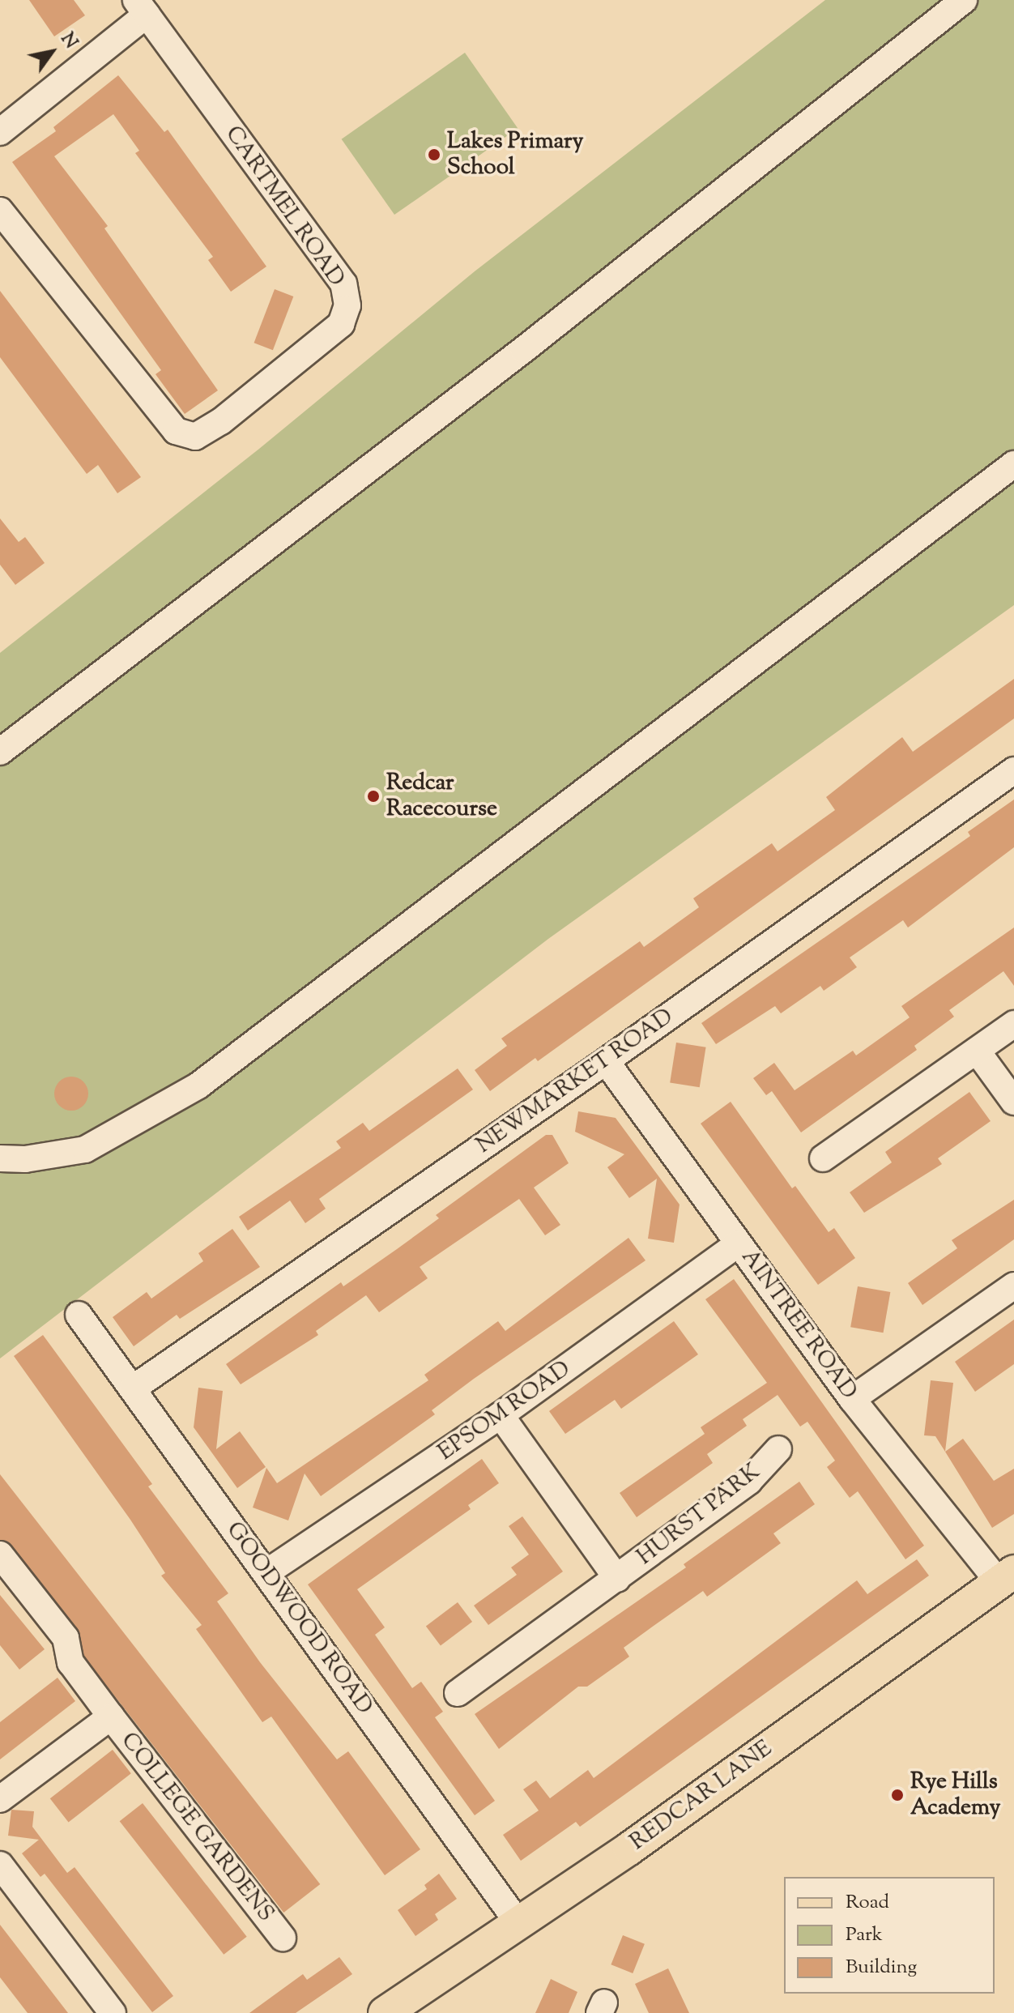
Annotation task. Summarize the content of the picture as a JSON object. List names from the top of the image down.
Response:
{
  "streets": {
    "main road": ["REDCAR LANE"],
    "street": [
      "CARTMEL ROAD",
      "NEWMARKET ROAD",
      "AINTREE ROAD",
      "EPSOM ROAD",
      "HURST PARK",
      "GOODWOOD ROAD",
      "COLLEGE GARDENS"
    ]
  },
  "crossings": [
    ["NEWMARKET ROAD", "AINTREE ROAD"],
    ["NEWMARKET ROAD", "GOODWOOD ROAD"],
    ["AINTREE ROAD", "EPSOM ROAD"],
    ["AINTREE ROAD", "REDCAR LANE"],
    ["EPSOM ROAD", "HURST PARK"],
    ["EPSOM ROAD", "GOODWOOD ROAD"],
    ["GOODWOOD ROAD", "REDCAR LANE"]
  ],
  "places": ["Lakes Primary School", "Redcar Racecourse", "Rye Hills Academy"],
  "legend": ["Road", "Park", "Building"],
  "north": "top right"
}
